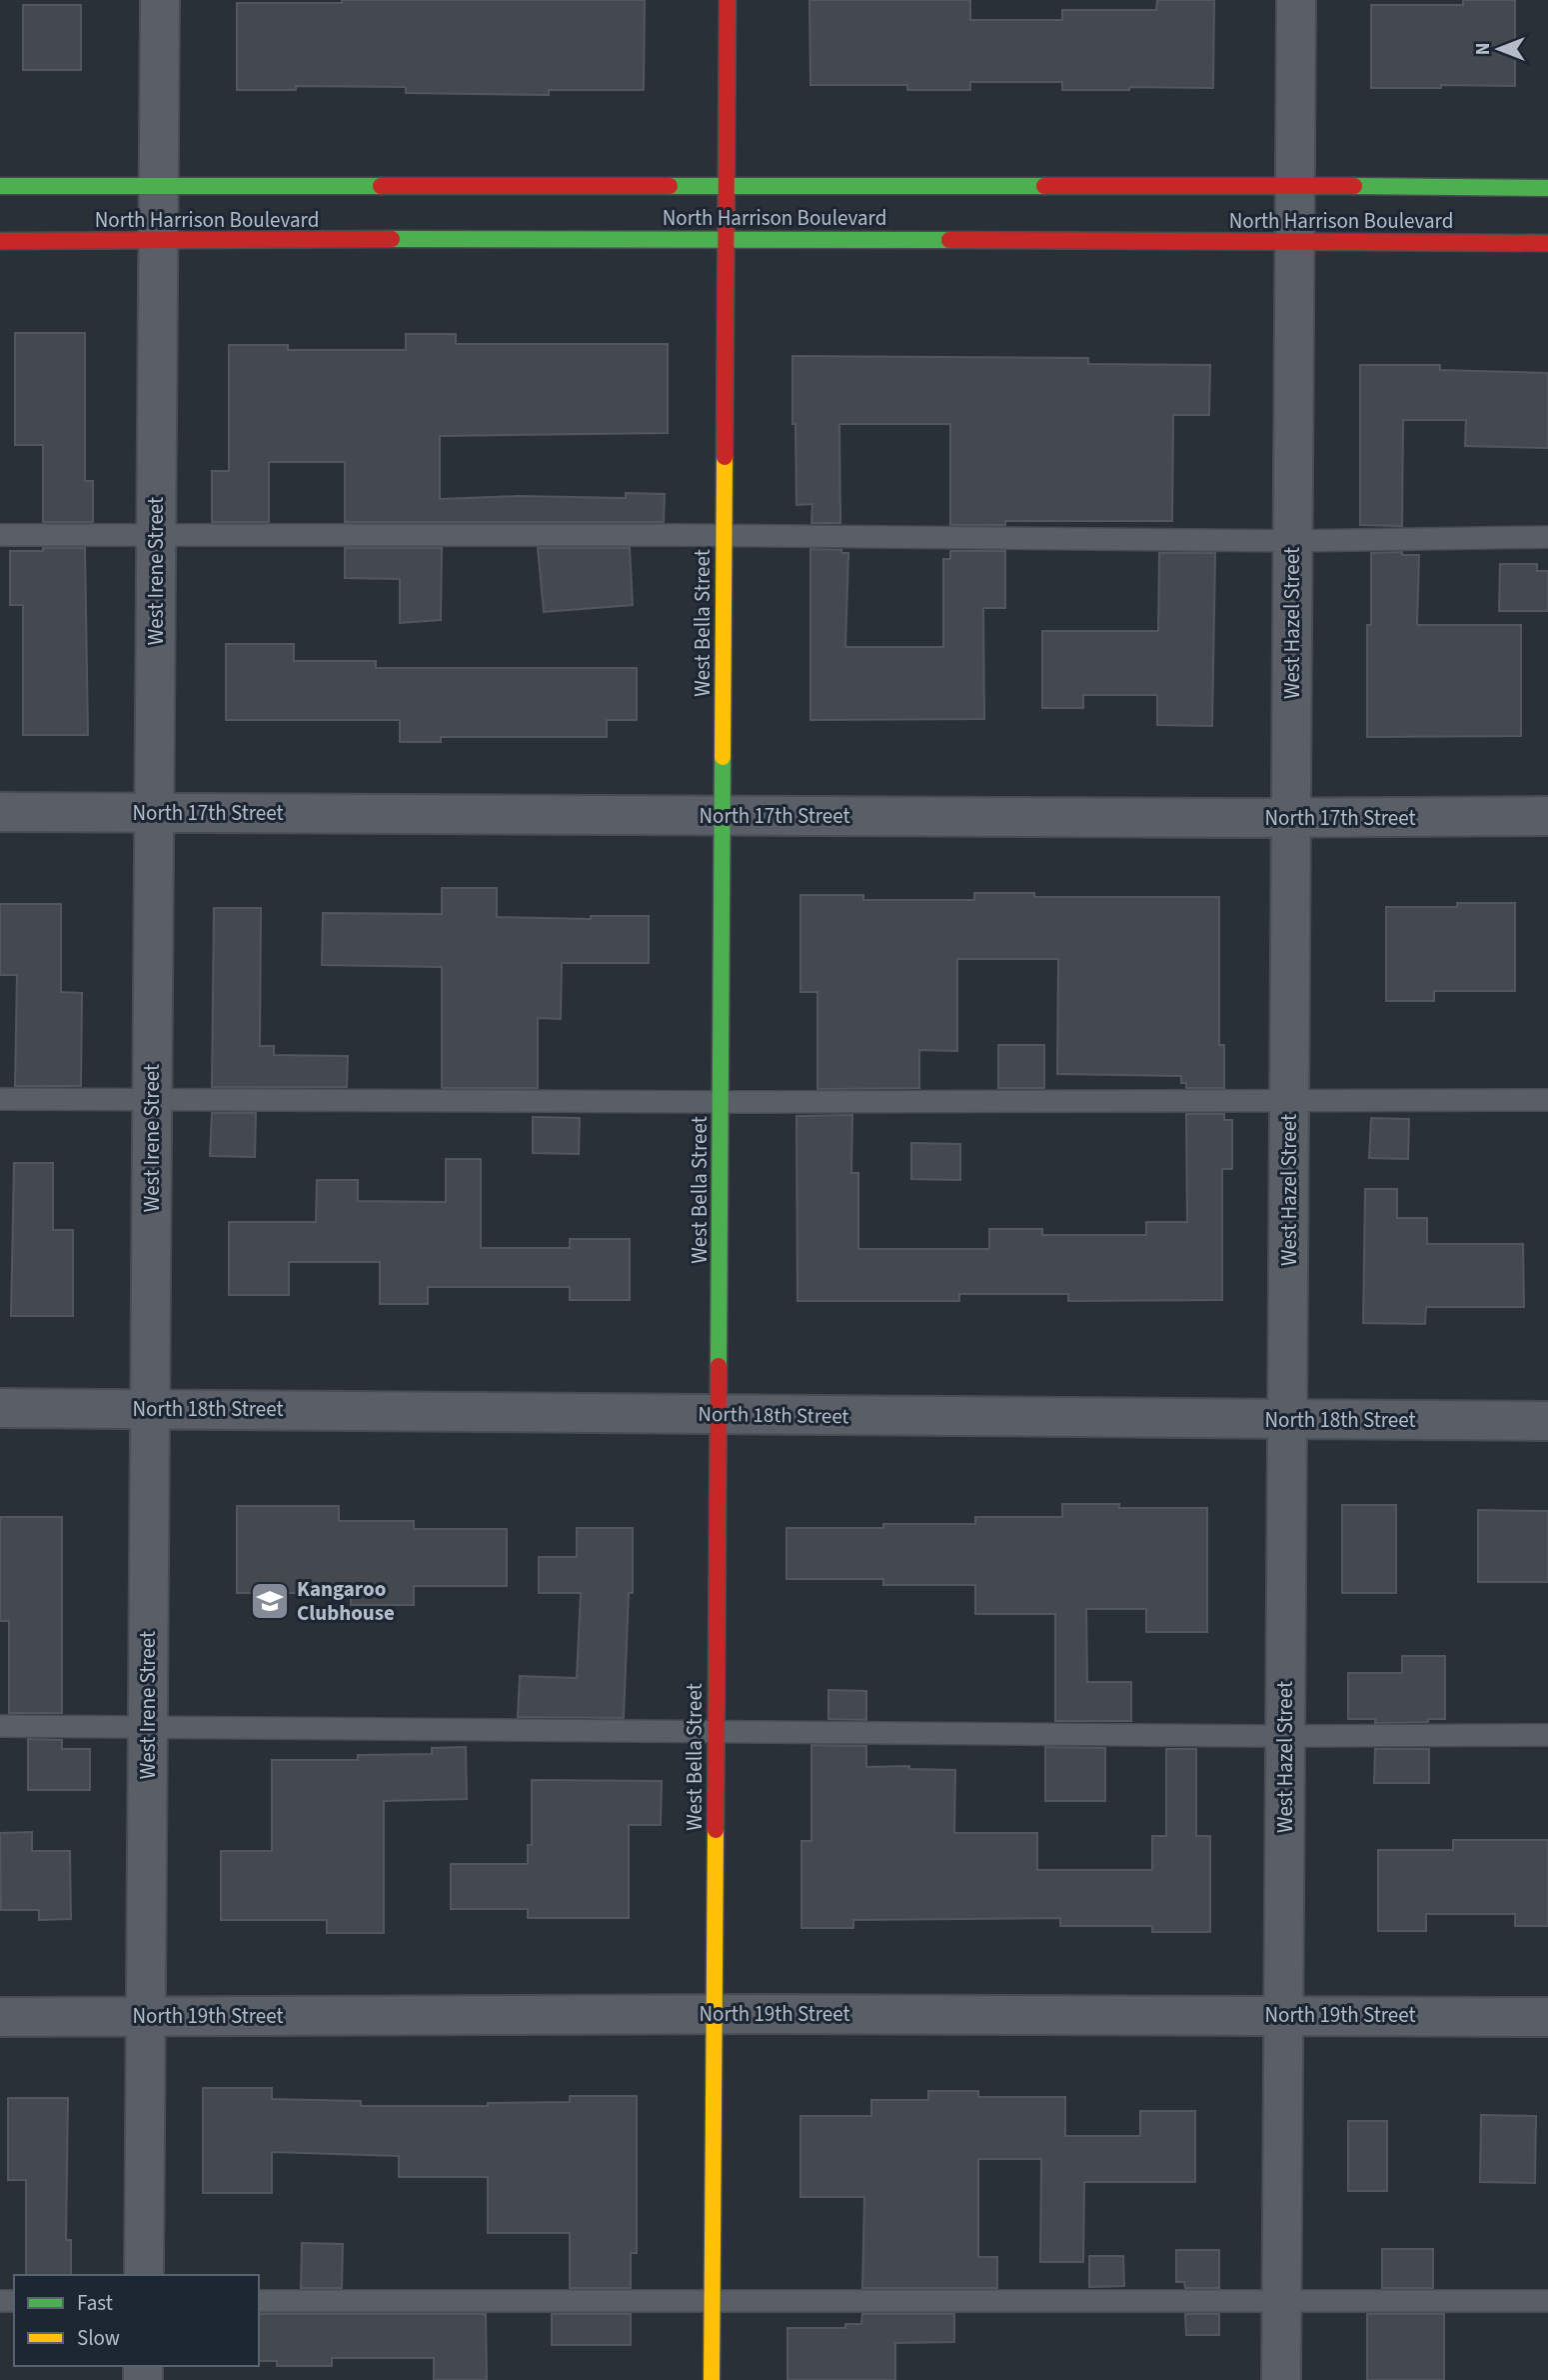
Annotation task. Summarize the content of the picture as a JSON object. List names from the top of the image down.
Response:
{
  "streets": {
    "street": [
      "North Harrison Boulevard",
      "West Irene Street",
      "West Bella Street",
      "West Hazel Street",
      "North 17th Street",
      "North 18th Street",
      "North 19th Street"
    ]
  },
  "crossings": [
    ["North Harrison Boulevard", "West Irene Street"],
    ["North Harrison Boulevard", "West Bella Street"],
    ["North Harrison Boulevard", "West Hazel Street"],
    ["West Irene Street", "North 17th Street"],
    ["West Irene Street", "North 18th Street"],
    ["West Irene Street", "North 19th Street"],
    ["West Bella Street", "North 17th Street"],
    ["West Bella Street", "North 18th Street"],
    ["West Bella Street", "North 19th Street"],
    ["West Hazel Street", "North 17th Street"],
    ["West Hazel Street", "North 18th Street"],
    ["West Hazel Street", "North 19th Street"]
  ],
  "places": {
    "school or university": ["Kangaroo Clubhouse"]
  },
  "legend": ["Fast", "Slow"],
  "north": "left"
}
